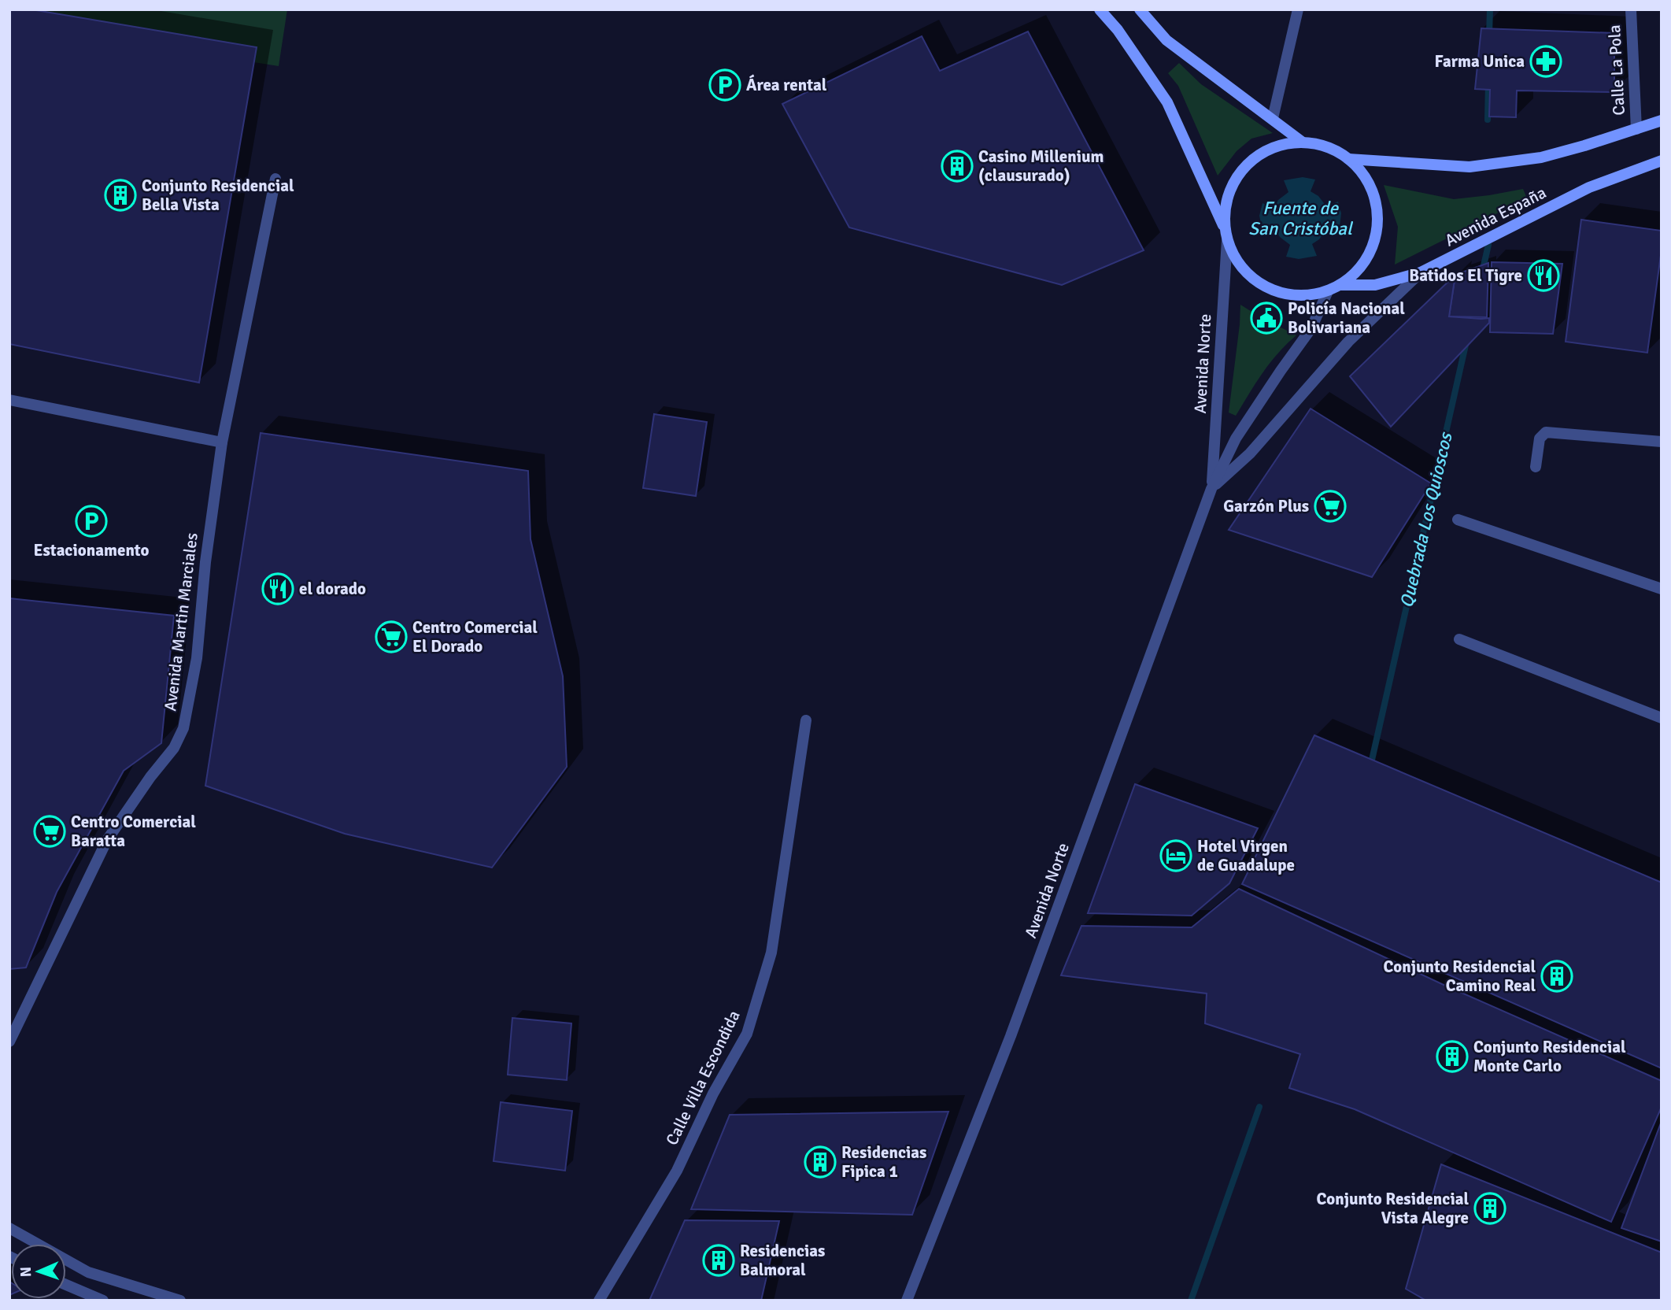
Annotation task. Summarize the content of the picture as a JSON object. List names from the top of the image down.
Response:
{
  "streets": {
    "main road": ["Avenida España"],
    "street": [
      "Calle La Pola",
      "Avenida Norte",
      "Avenida Martin Marciales",
      "Calle Villa Escondida"
    ]
  },
  "crossings": [
    ["Avenida España", "Avenida Norte"]
  ],
  "water": ["Fuente de San Cristóbal", "Quebrada Los Quioscos"],
  "places": {
    "pharmacy": ["Farma Unica"],
    "parking": ["Área rental", "Estacionamento"],
    "building": [
      "Casino Millenium (clausurado)",
      "Conjunto Residencial Bella Vista",
      "Conjunto Residencial Camino Real",
      "Conjunto Residencial Monte Carlo",
      "Residencias Fipica 1",
      "Conjunto Residencial Vista Alegre",
      "Residencias Balmoral"
    ],
    "restaurant": ["Batidos El Tigre", "el dorado"],
    "public building": ["Policía Nacional Bolivariana"],
    "supermarket": ["Garzón Plus", "Centro Comercial El Dorado", "Centro Comercial Baratta"],
    "hotel": ["Hotel Virgen de Guadalupe"]
  },
  "north": "left"
}
